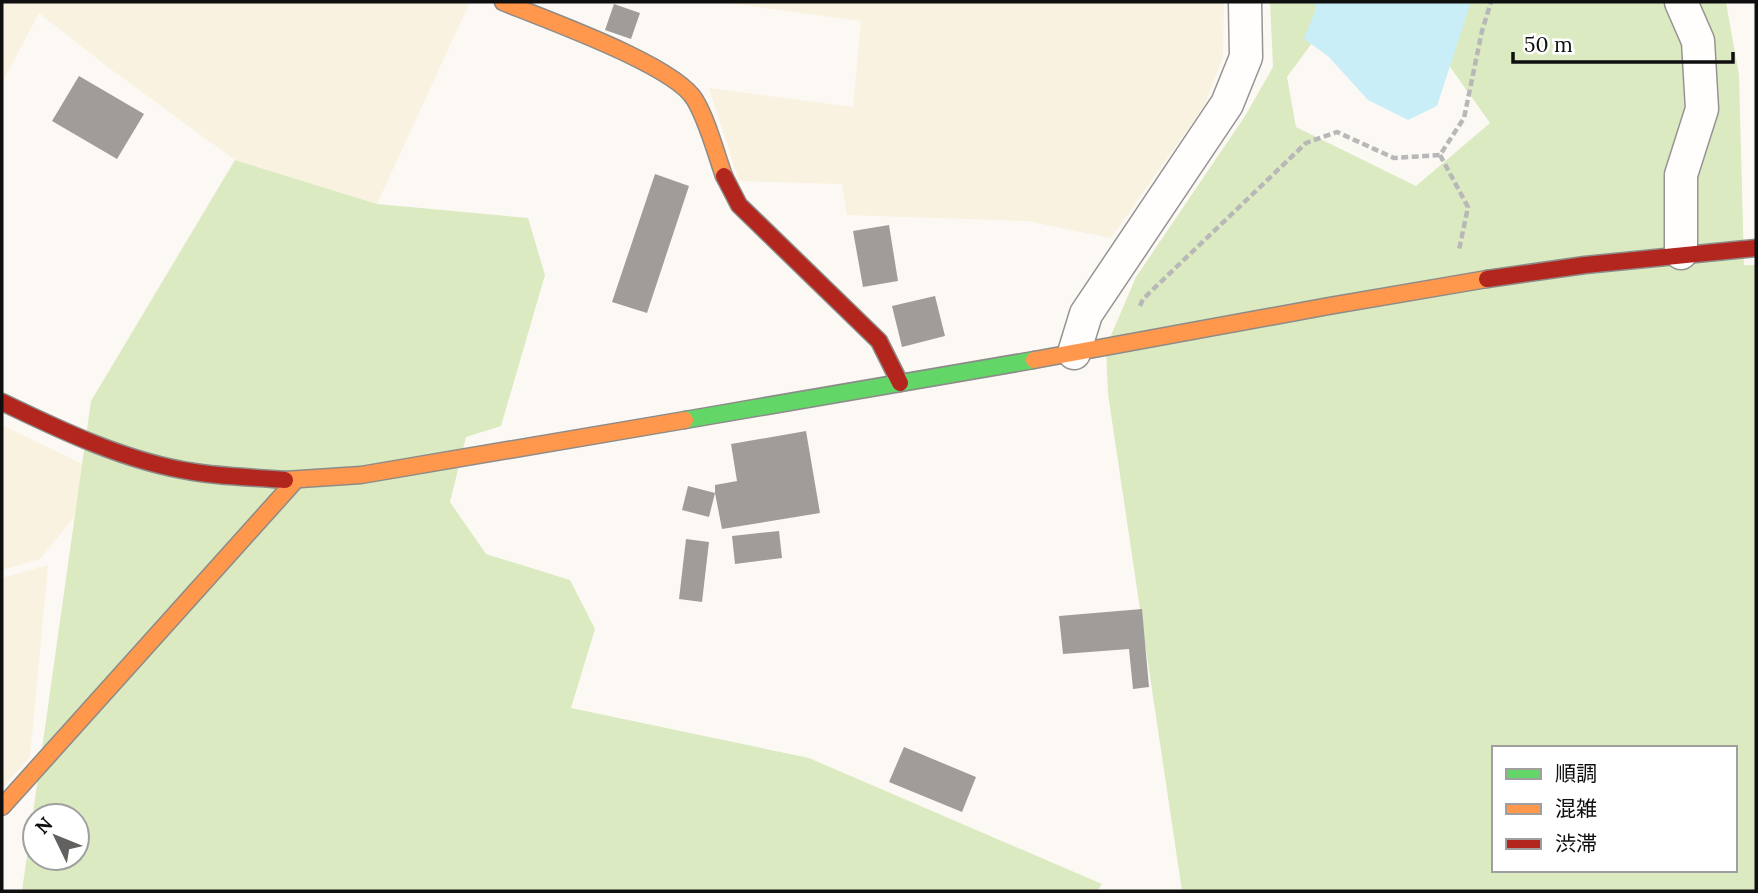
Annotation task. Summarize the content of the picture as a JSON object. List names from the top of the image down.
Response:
{
  "legend": ["順調", "混雑", "渋滞"],
  "scale_bar": "50 m",
  "north": "top left"
}
